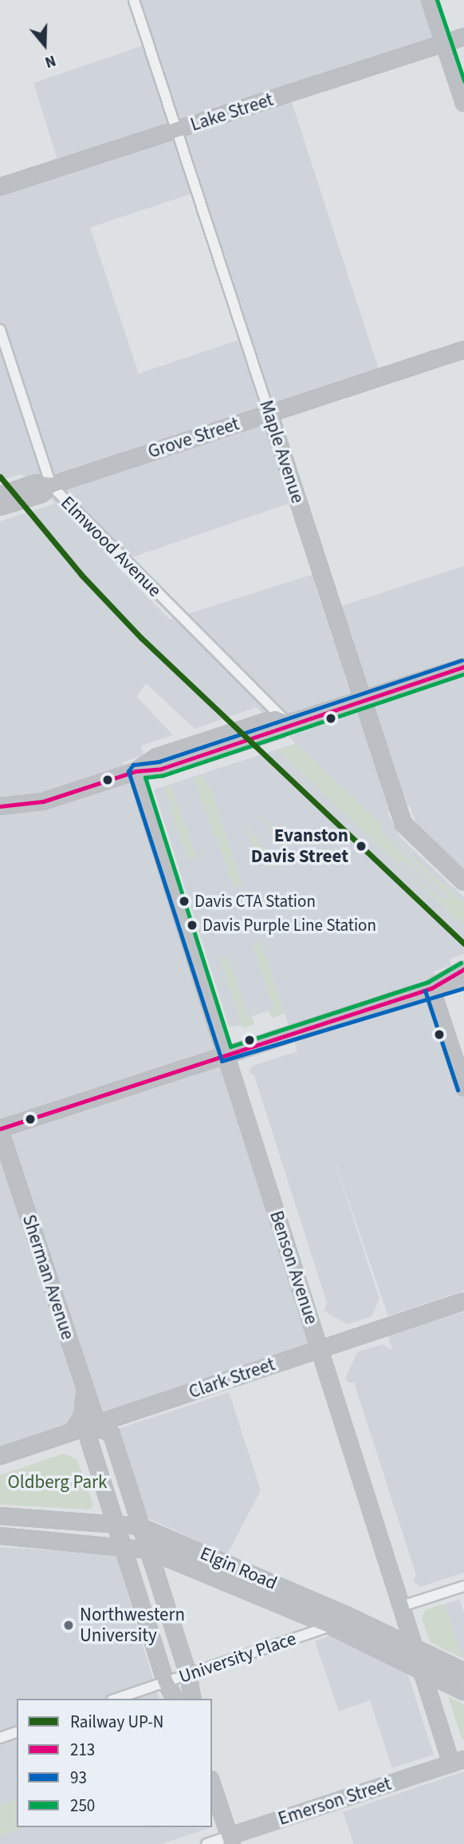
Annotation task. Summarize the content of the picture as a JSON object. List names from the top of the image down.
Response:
{
  "streets": {
    "street": [
      "Lake Street",
      "Grove Street",
      "Maple Avenue",
      "Elmwood Avenue",
      "Benson Avenue",
      "Sherman Avenue",
      "Clark Street",
      "Elgin Road",
      "University Place",
      "Emerson Street"
    ]
  },
  "crossings": [
    ["Lake Street", "Maple Avenue"],
    ["Grove Street", "Maple Avenue"],
    ["Grove Street", "Elmwood Avenue"],
    ["Benson Avenue", "Clark Street"],
    ["Benson Avenue", "Elgin Road"],
    ["Benson Avenue", "Emerson Street"],
    ["Sherman Avenue", "Clark Street"],
    ["Sherman Avenue", "Elgin Road"],
    ["Sherman Avenue", "University Place"],
    ["Elgin Road", "University Place"]
  ],
  "parks": ["Oldberg Park"],
  "places": [
    "Evanston Davis Street",
    "Davis CTA Station",
    "Davis Purple Line Station",
    "Northwestern University"
  ],
  "lines": [
    "transit line 250",
    "rail line UP-N",
    "transit line 93",
    "transit line 213"
  ],
  "legend": [
    "Railway UP-N",
    "213",
    "93",
    "250"
  ],
  "north": "bottom"
}
